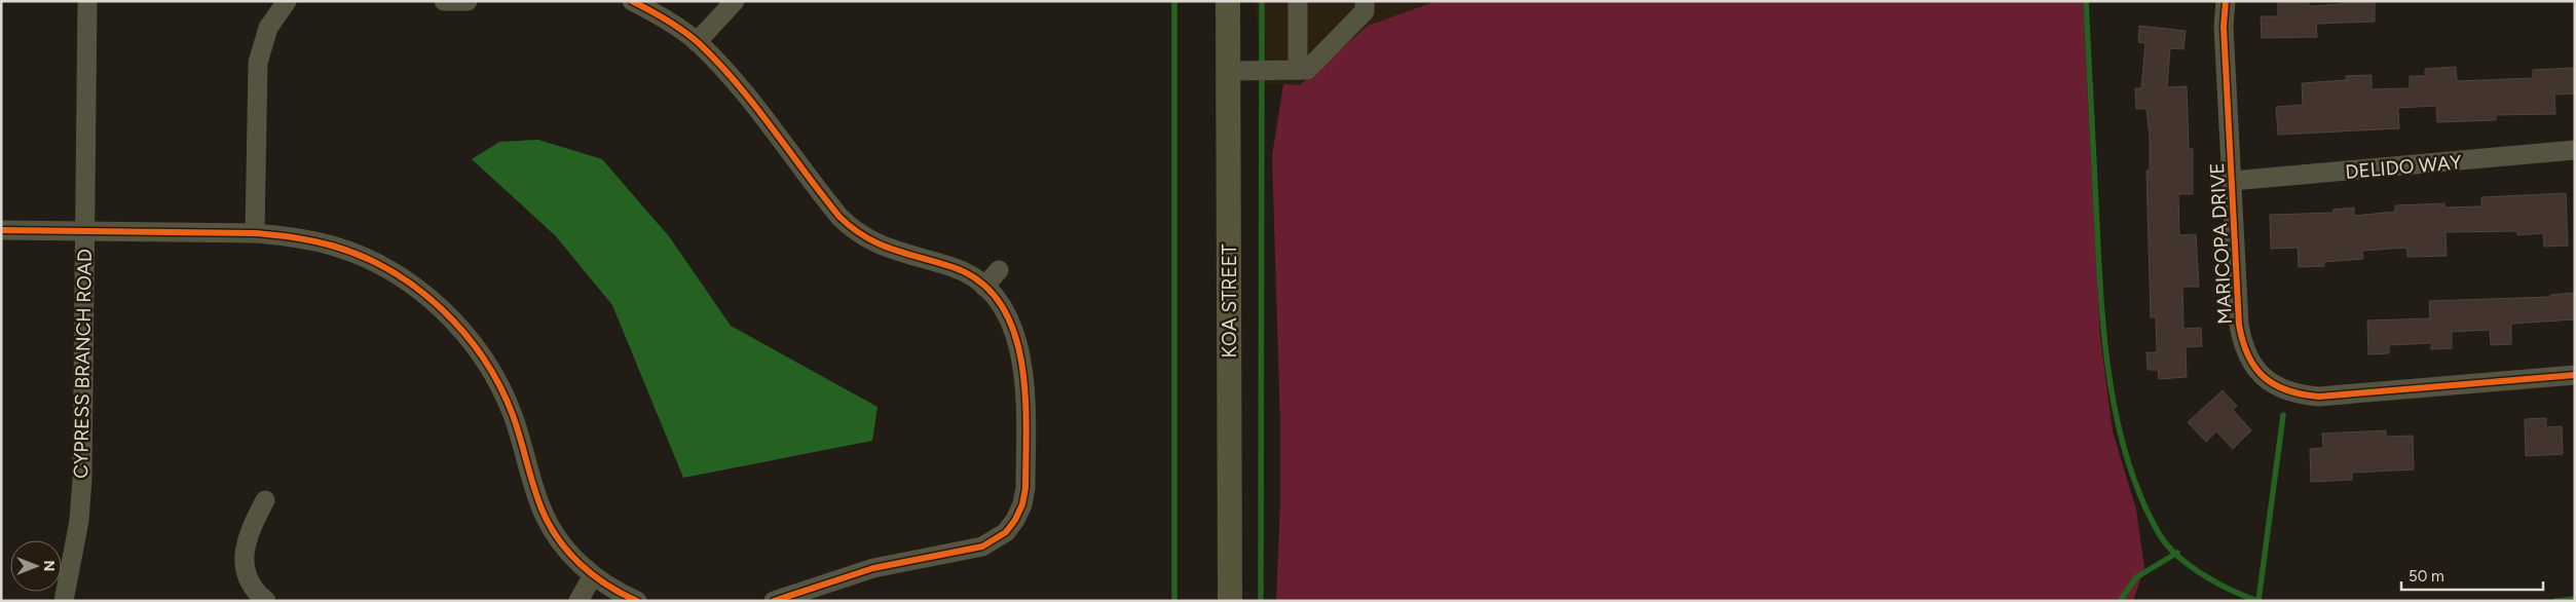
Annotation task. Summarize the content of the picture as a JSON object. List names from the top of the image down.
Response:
{
  "streets": {
    "main road": ["KOA STREET"],
    "street": ["DELIDO WAY", "MARICOPA DRIVE", "CYPRESS BRANCH ROAD"]
  },
  "crossings": [
    ["DELIDO WAY", "MARICOPA DRIVE"]
  ],
  "scale_bar": "50 m",
  "north": "right"
}
